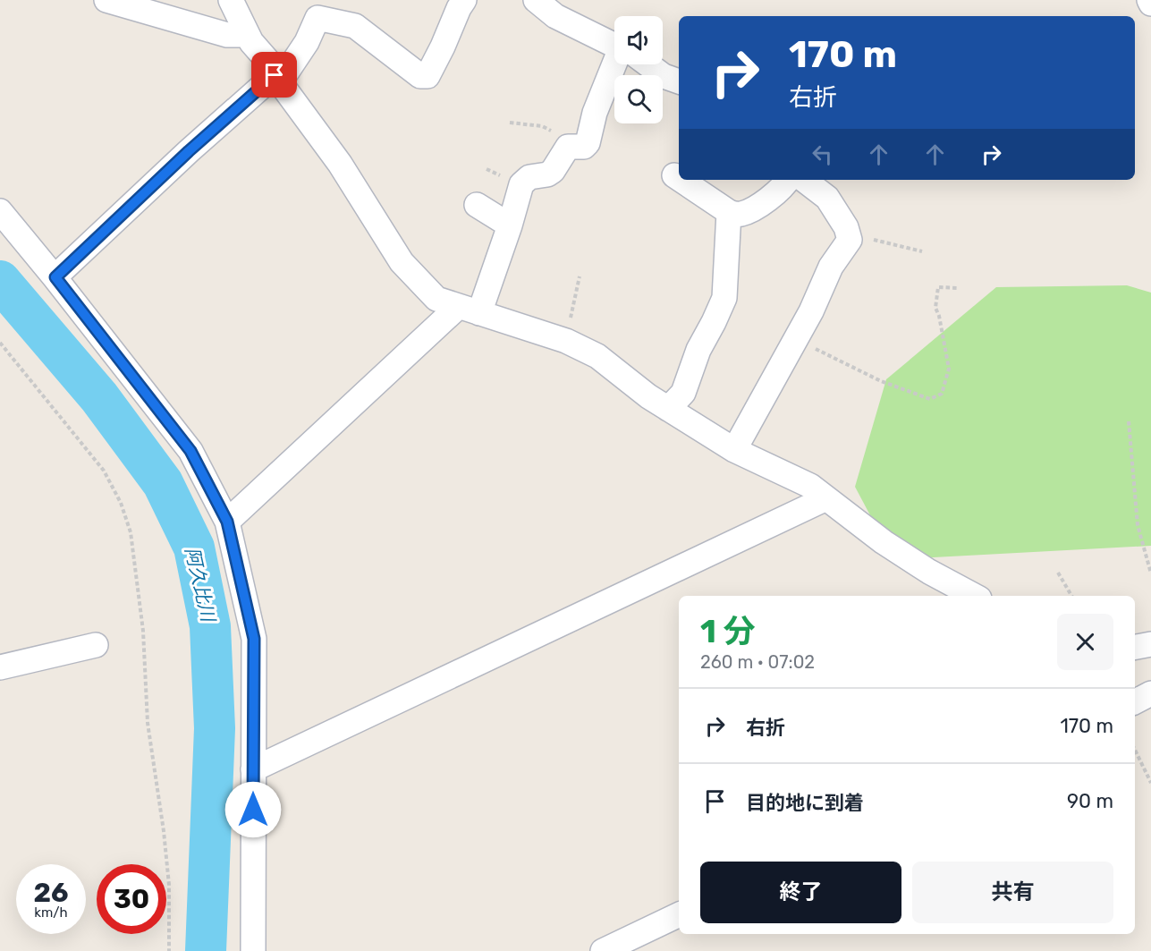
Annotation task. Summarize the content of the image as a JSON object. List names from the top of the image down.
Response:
{
  "water": ["阿久比川"],
  "page": {
    "turn": ["170 m", "右折"],
    "heading": ["1 分", "260 m · 07:02"],
    "list": [
      {
        "name": "右折",
        "value": "170 m"
      },
      {
        "name": "目的地に到着",
        "value": "90 m"
      }
    ],
    "buttons": ["終了", "共有"],
    "speed": "26 km/h",
    "limit": "30"
  }
}
